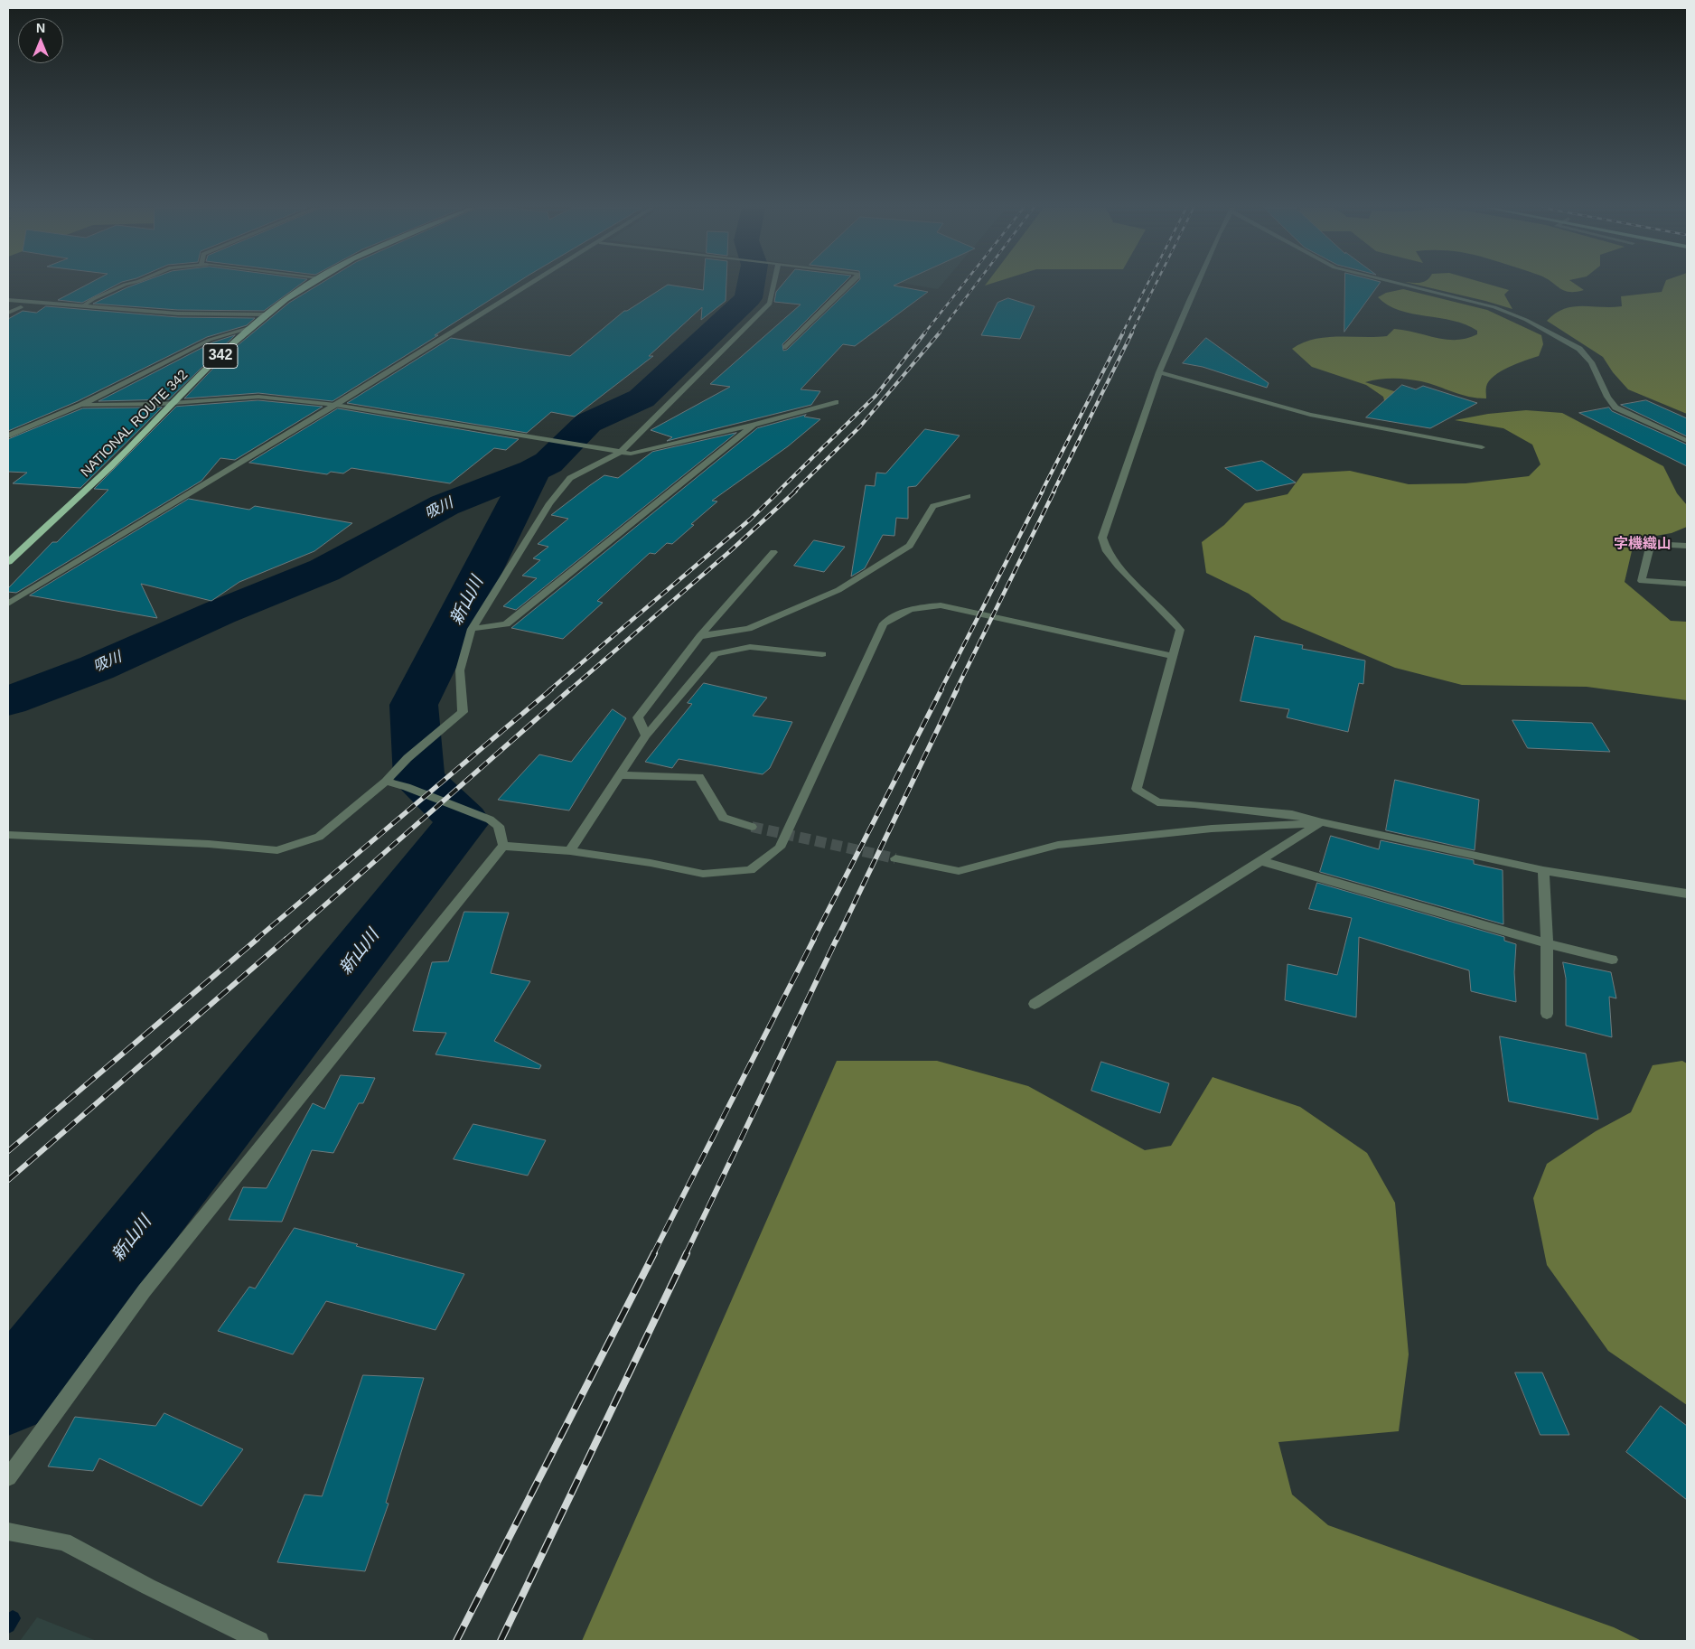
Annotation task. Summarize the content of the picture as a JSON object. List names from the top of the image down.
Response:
{
  "streets": {
    "highway": ["342", "NATIONAL ROUTE 342"]
  },
  "districts": ["字機織山"],
  "water": ["吸川", "新山川"],
  "north": "top"
}
